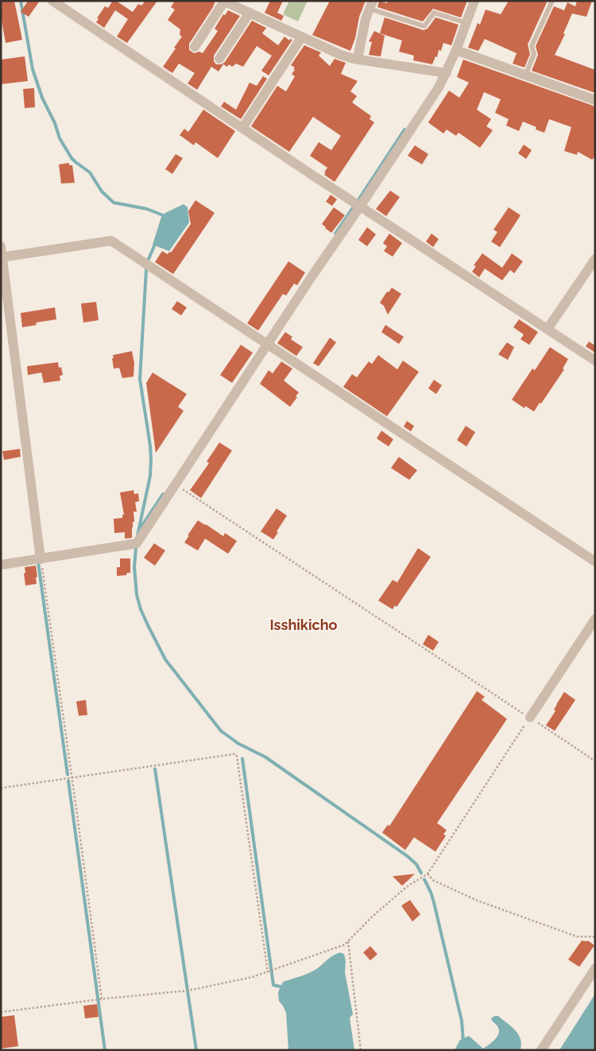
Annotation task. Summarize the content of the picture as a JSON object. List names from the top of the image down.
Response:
{
  "districts": ["Isshikicho"]
}
